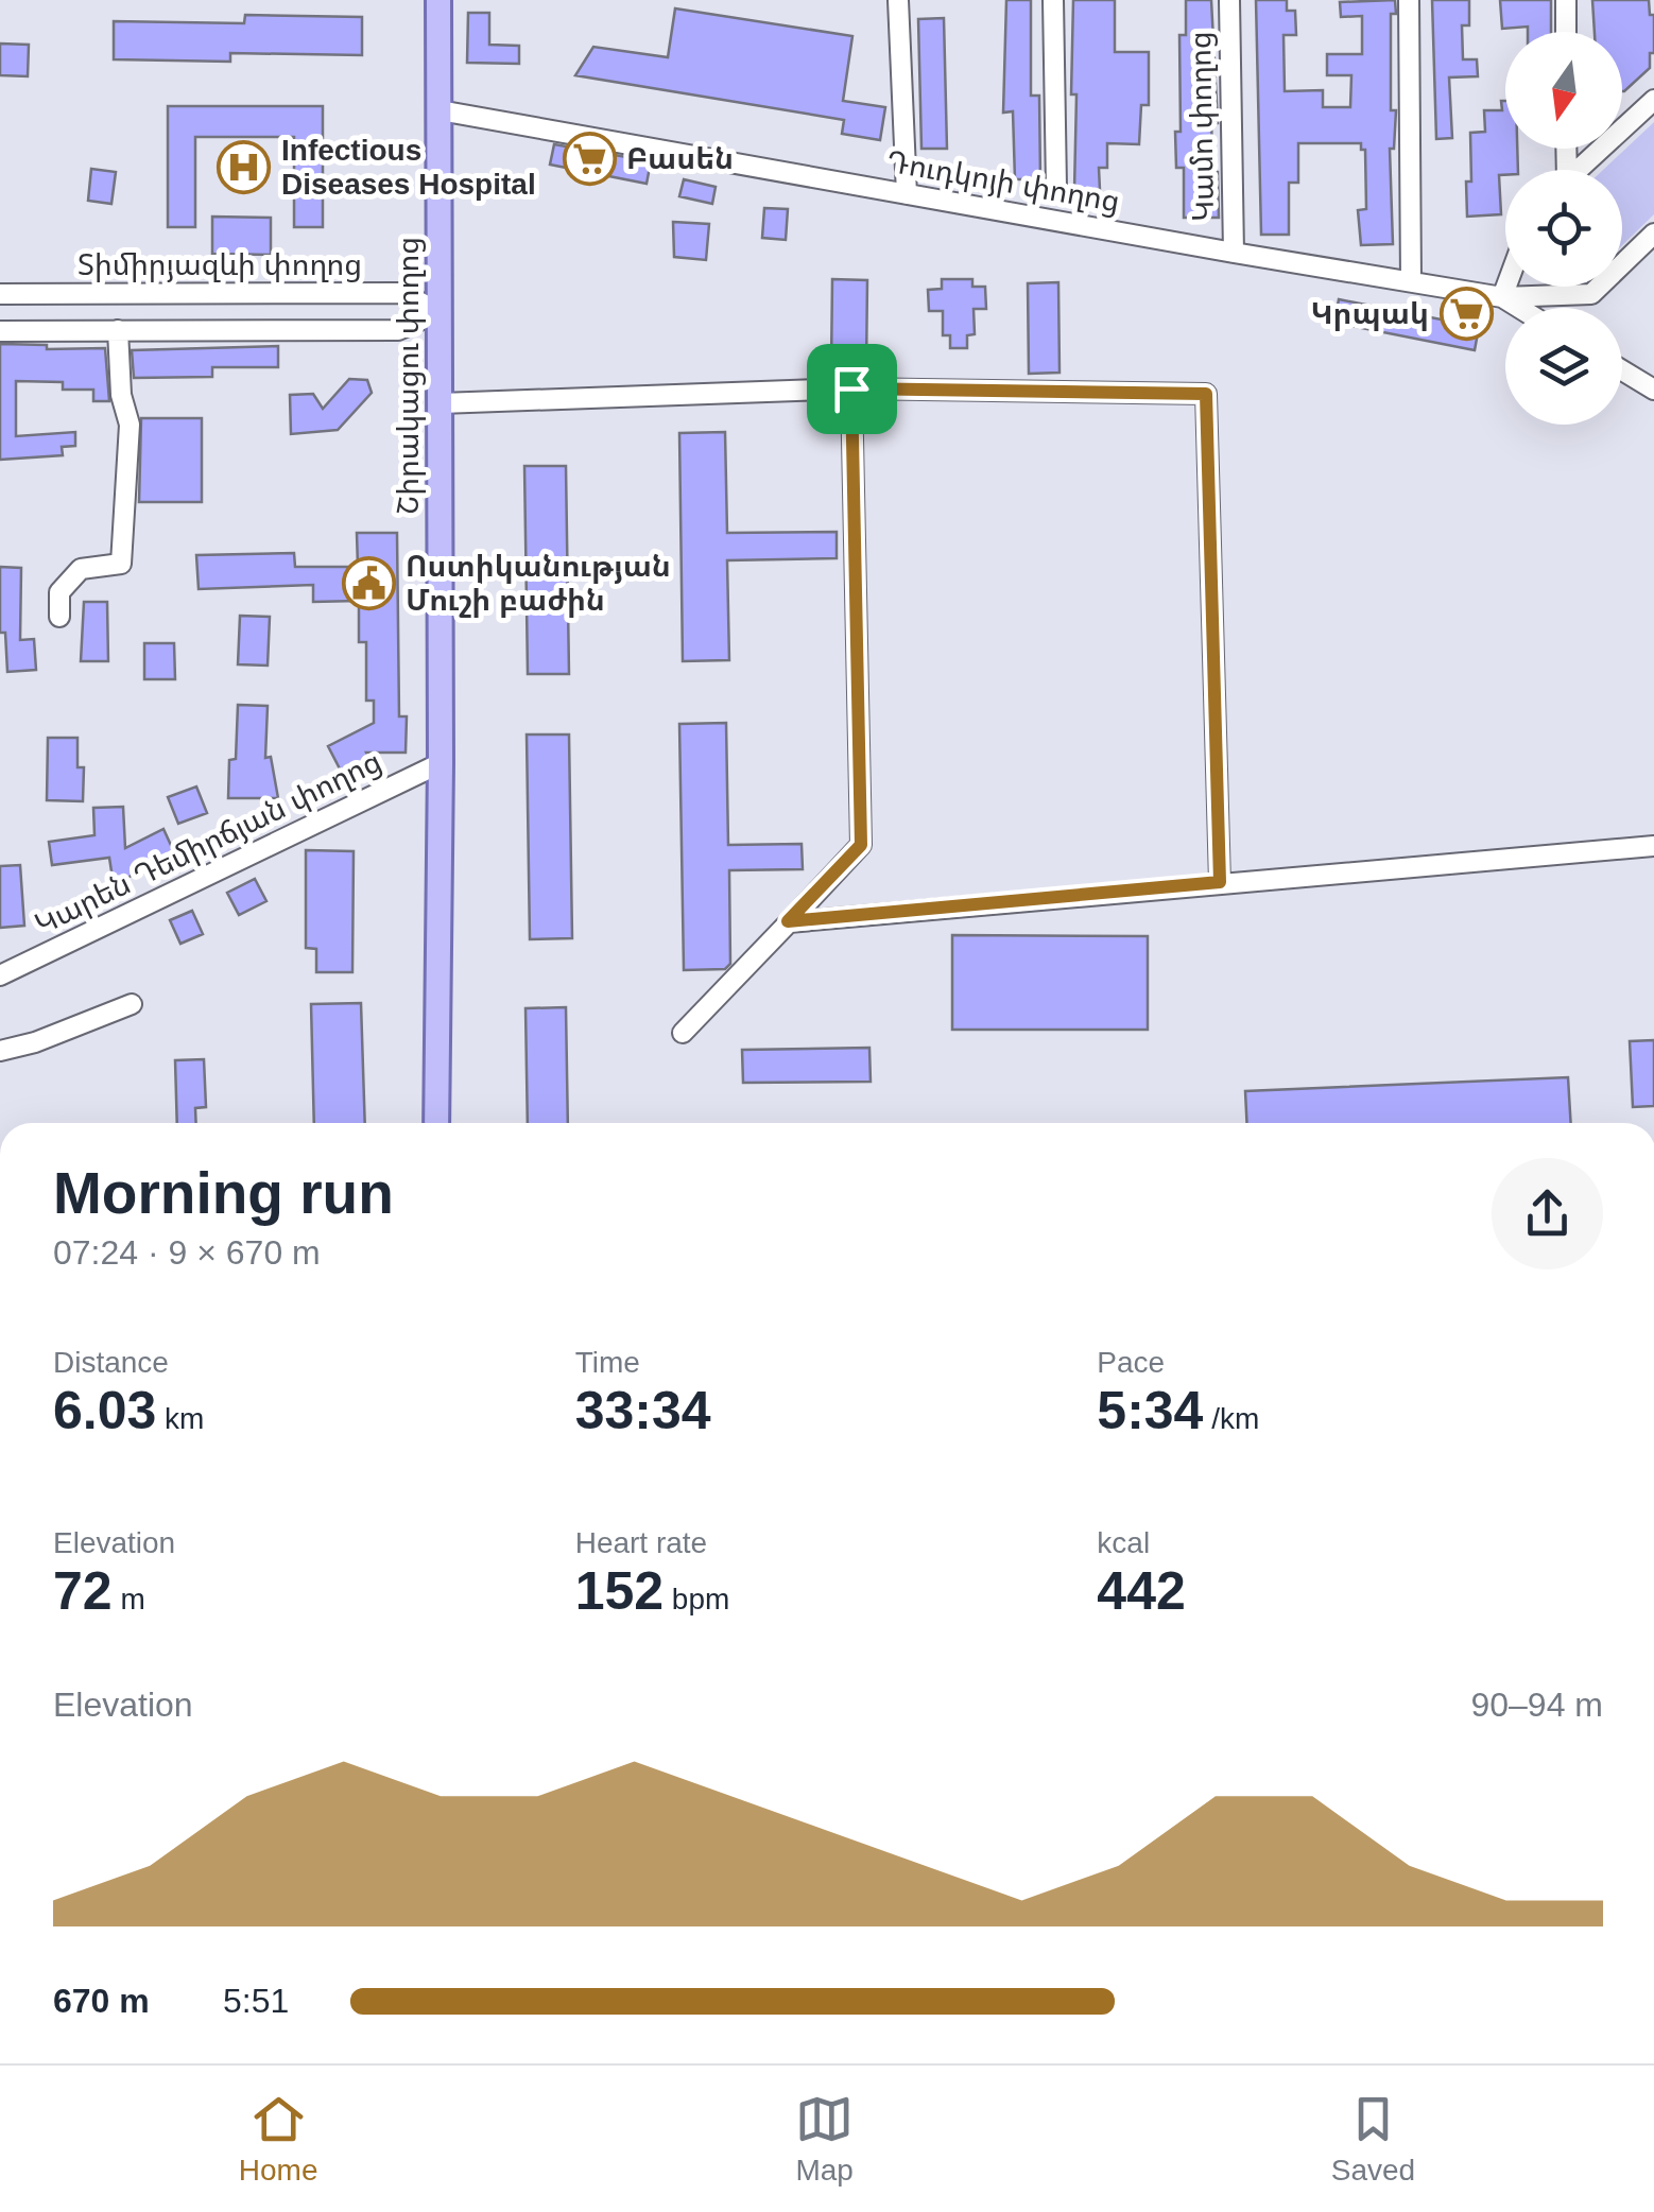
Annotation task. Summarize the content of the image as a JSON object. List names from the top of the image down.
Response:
{
  "streets": {
    "main road": ["Շիրակացու փողոց"],
    "street": [
      "Կամո փողոց",
      "Դուդկոյի փողոց",
      "Տիմիրյազևի փողոց",
      "Կարեն Դեմիրճյան փողոց"
    ]
  },
  "crossings": [
    ["Կամո փողոց", "Դուդկոյի փողոց"],
    ["Դուդկոյի փողոց", "Շիրակացու փողոց"],
    ["Տիմիրյազևի փողոց", "Շիրակացու փողոց"],
    ["Շիրակացու փողոց", "Կարեն Դեմիրճյան փողոց"]
  ],
  "places": {
    "supermarket": ["Բասեն", "Կրպակ"],
    "hospital": ["Infectious Diseases Hospital"],
    "public building": ["Ոստիկանության Մուշի բաժին"]
  },
  "north": "bottom",
  "page": {
    "heading": ["Morning run", "07:24 · 9 × 670 m"],
    "stats": [
      ["Distance", "6.03 km"],
      ["Time", "33:34"],
      ["Pace", "5:34 /km"],
      ["Elevation", "72 m"],
      ["Heart rate", "152 bpm"],
      ["kcal", "442"]
    ],
    "chart": ["Elevation", "90–94 m"],
    "list": [
      {
        "name": "670 m",
        "note": "5:51"
      }
    ],
    "tabs": ["Home", "Map", "Saved"]
  }
}
